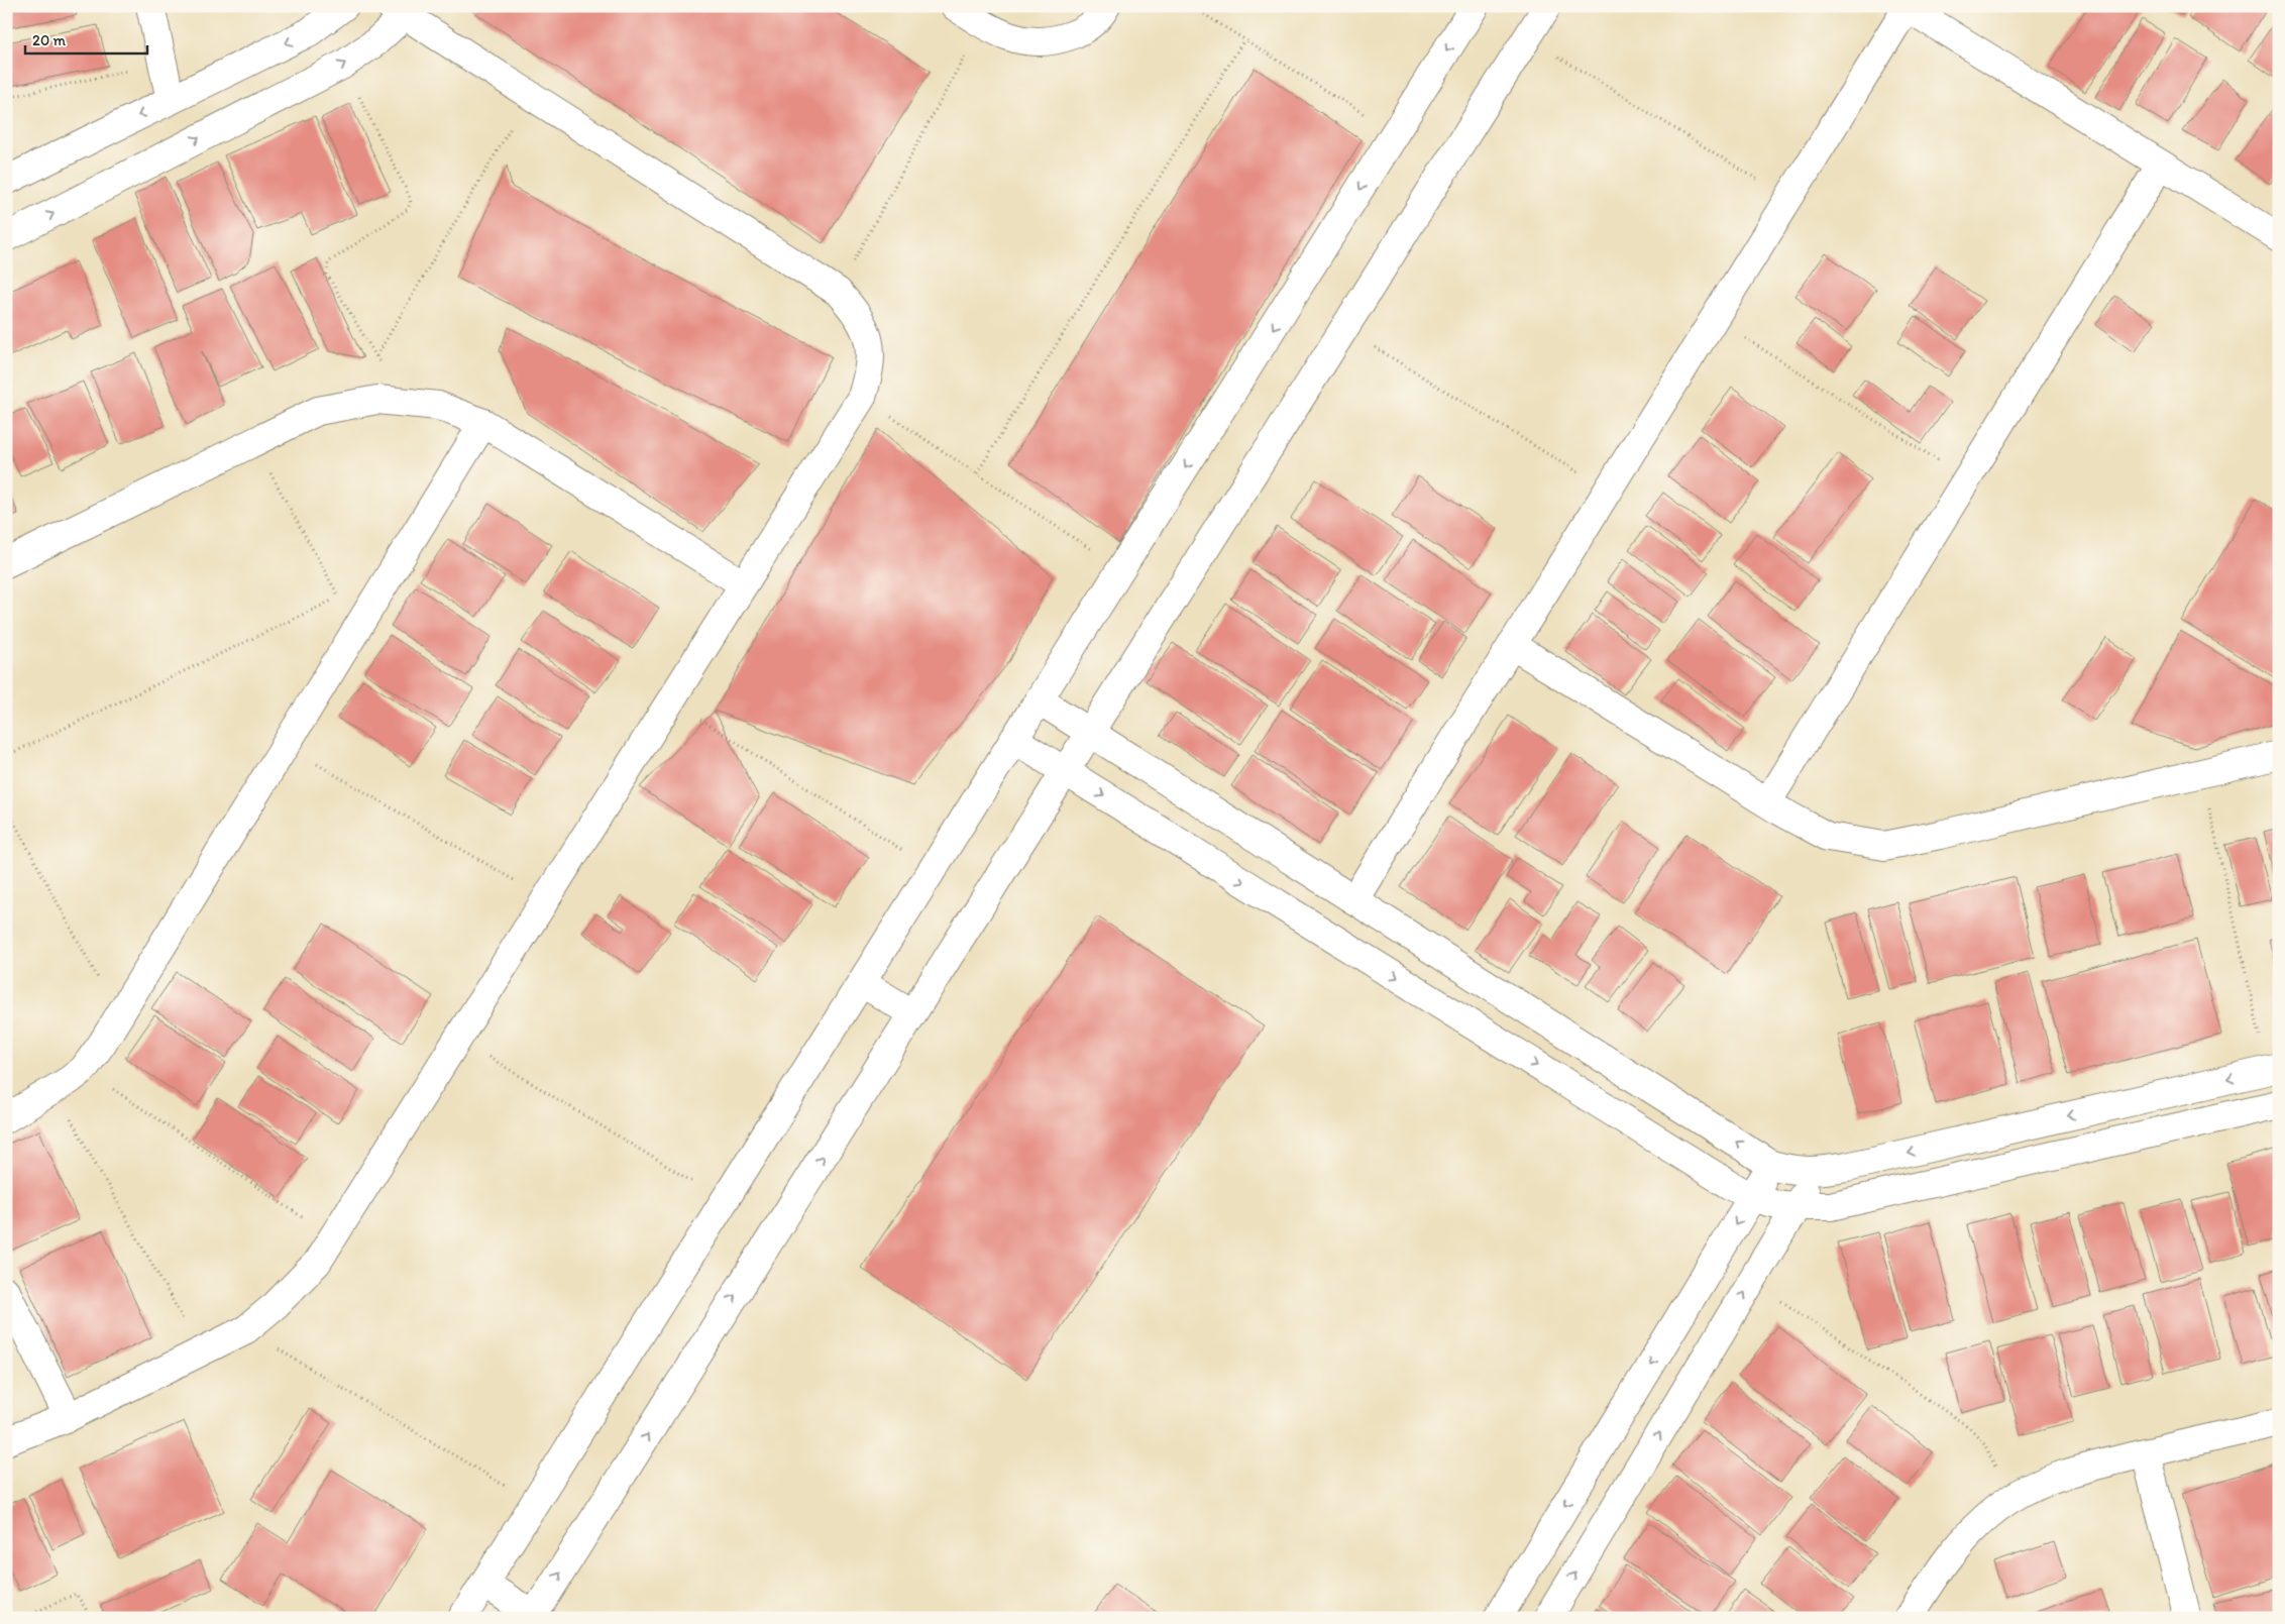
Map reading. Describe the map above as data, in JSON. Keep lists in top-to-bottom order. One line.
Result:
{"scale_bar":"20 m"}
